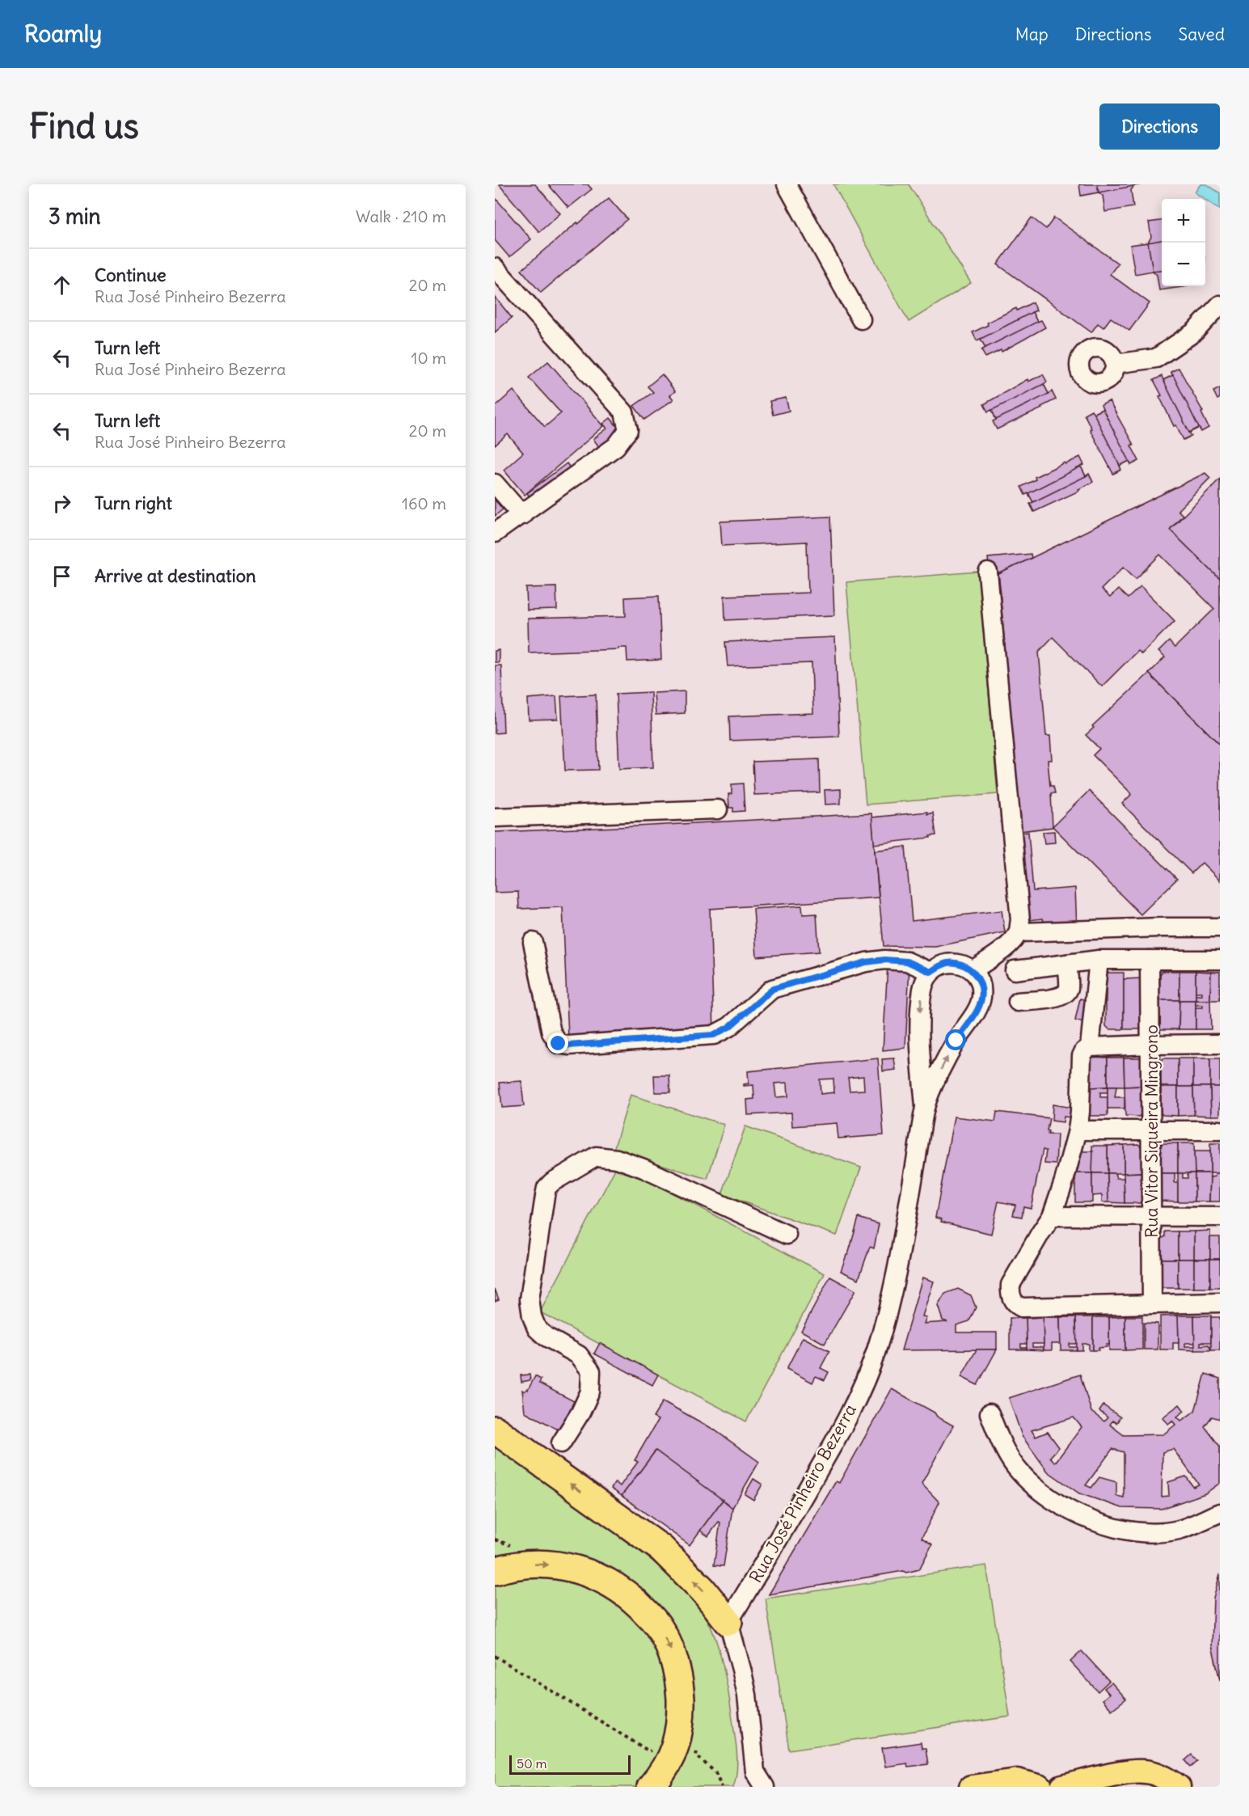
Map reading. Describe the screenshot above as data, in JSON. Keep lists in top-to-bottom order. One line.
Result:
{"streets":{"street":["Rua Vitor Siqueira Mingrono","Rua José Pinheiro Bezerra"]},"scale_bar":"50 m","page":{"header":"Roamly","nav":["Map","Directions","Saved"],"buttons":"Directions","title":"Find us","heading":["3 min","Walk · 210 m"],"map_buttons":["+","−"],"list":[["Continue","Rua José Pinheiro Bezerra","20 m"],["Turn left","Rua José Pinheiro Bezerra","10 m"],["Turn left","Rua José Pinheiro Bezerra","20 m"],["Turn right","160 m"],"Arrive at destination"],"scale":"50 m"}}
